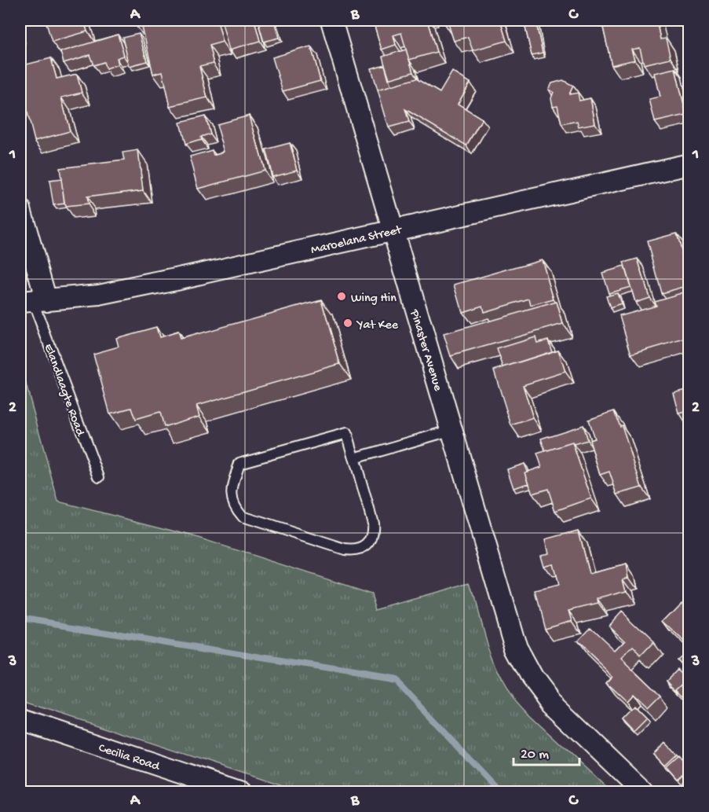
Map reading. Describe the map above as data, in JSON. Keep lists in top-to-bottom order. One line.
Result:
{"streets":{"street":["Maroelana Street","Pinaster Avenue","Elandlaagte Road","Cecilia Road"]},"crossings":[["Maroelana Street","Pinaster Avenue"],["Maroelana Street","Elandlaagte Road"]],"places":["Wing Hin","Yat Kee"],"scale_bar":"20 m","grid":{"columns":["A","B","C"],"rows":["1","2","3"]}}
